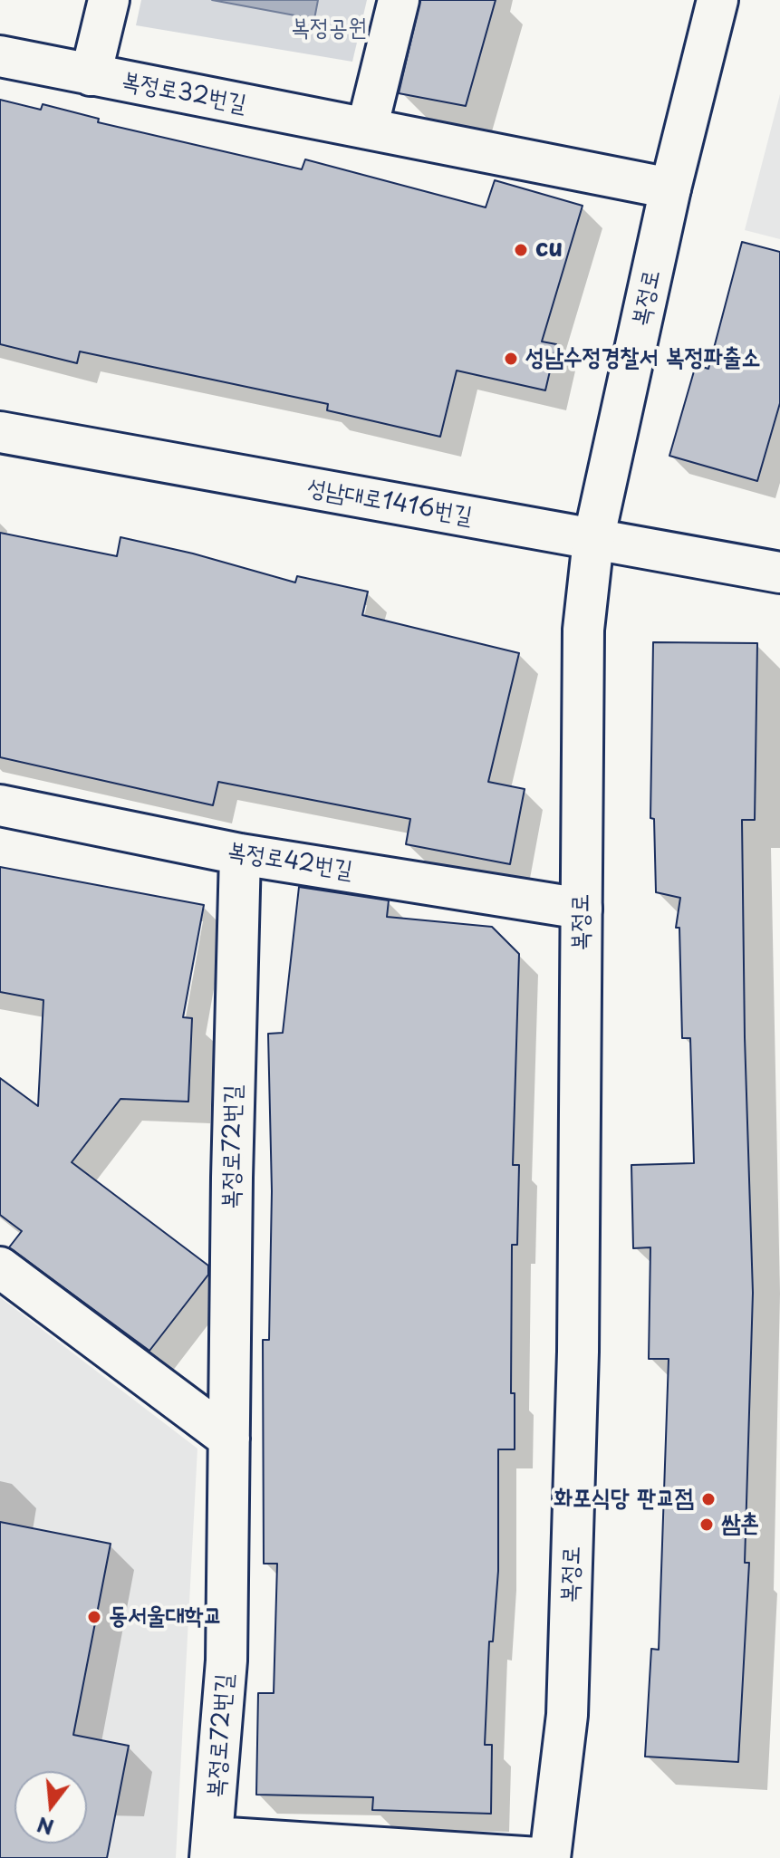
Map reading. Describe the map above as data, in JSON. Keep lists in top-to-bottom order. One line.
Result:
{"streets":{"street":["복정로32번길","복정로","성남대로1416번길","복정로42번길","복정로72번길"]},"crossings":[["복정로32번길","복정로"],["복정로","성남대로1416번길"],["복정로","복정로42번길"],["복정로42번길","복정로72번길"]],"parks":["복정공원"],"places":["cu","성남수정경찰서 복정파출소","화포식당 판교점","쌈촌","동서울대학교"],"north":"bottom"}
